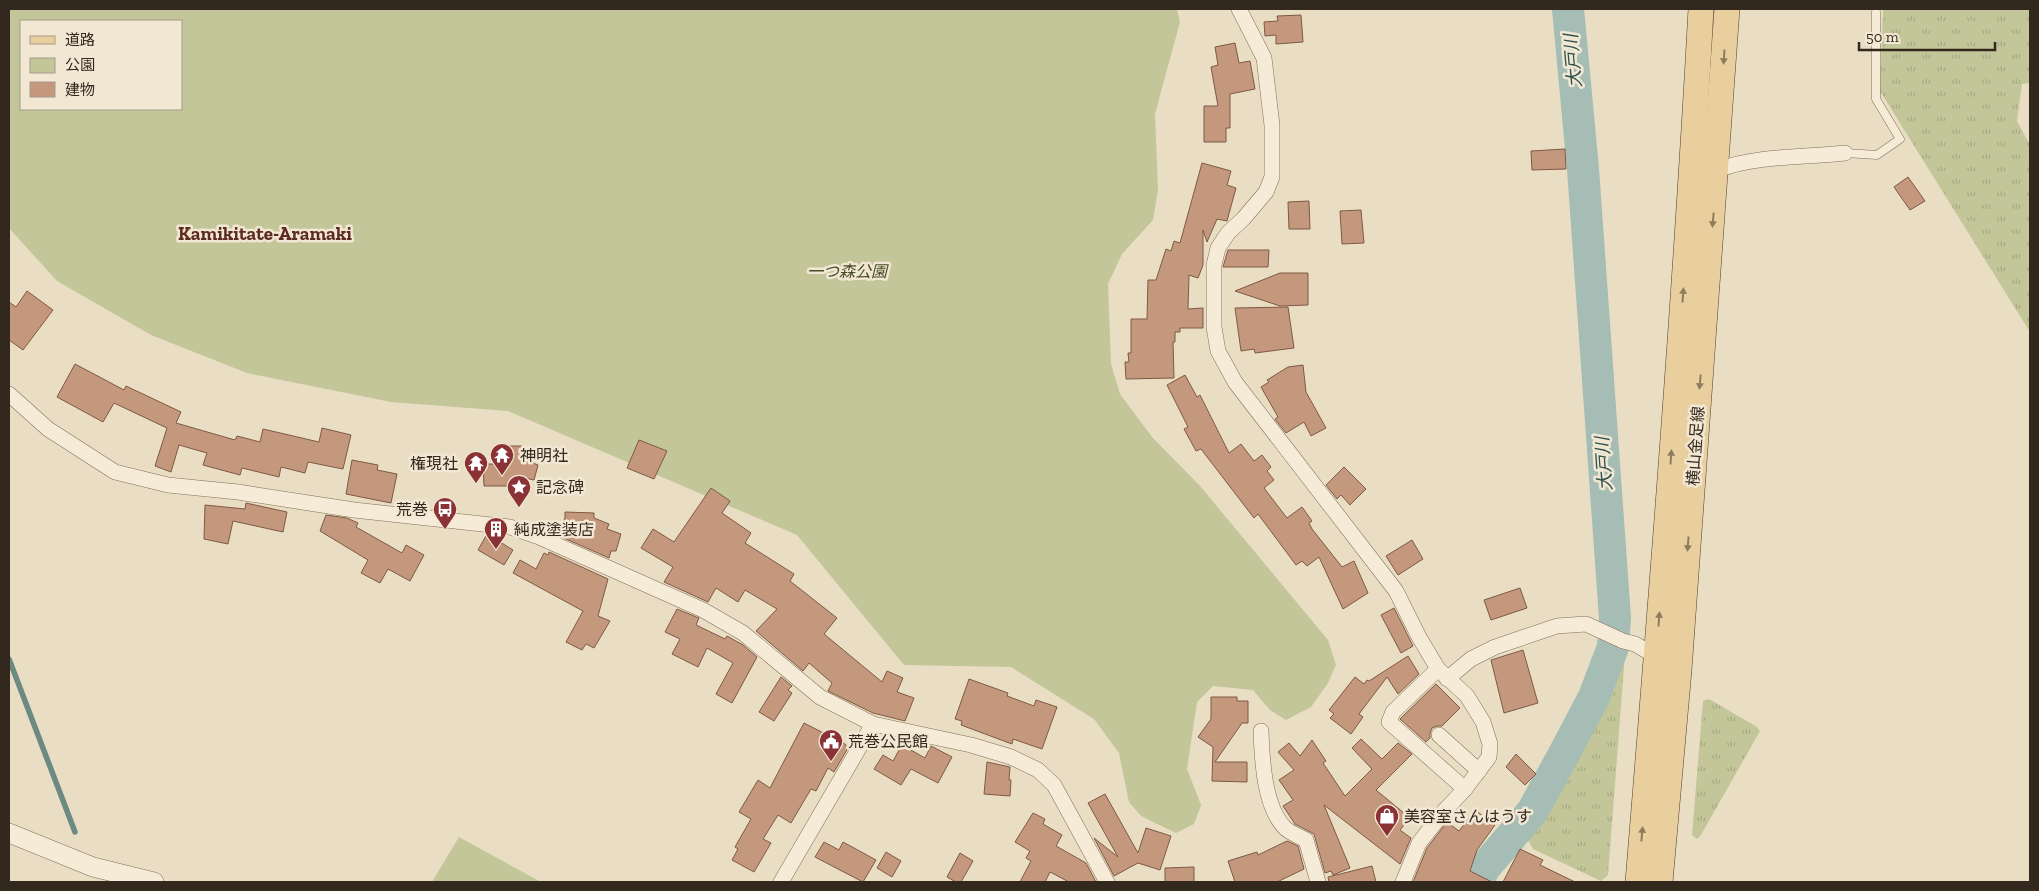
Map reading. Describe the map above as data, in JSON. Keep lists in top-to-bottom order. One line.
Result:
{"streets":{"main road":["横山金足線"]},"districts":["Kamikitate-Aramaki"],"water":["大戸川"],"parks":["一つ森公園"],"places":{"temple":["神明社","権現社"],"place":["記念碑"],"bus stop":["荒巻"],"building":["純成塗装店"],"public building":["荒巻公民館"],"shop":["美容室さんはうす"]},"legend":["道路","公園","建物"],"scale_bar":"50 m"}
